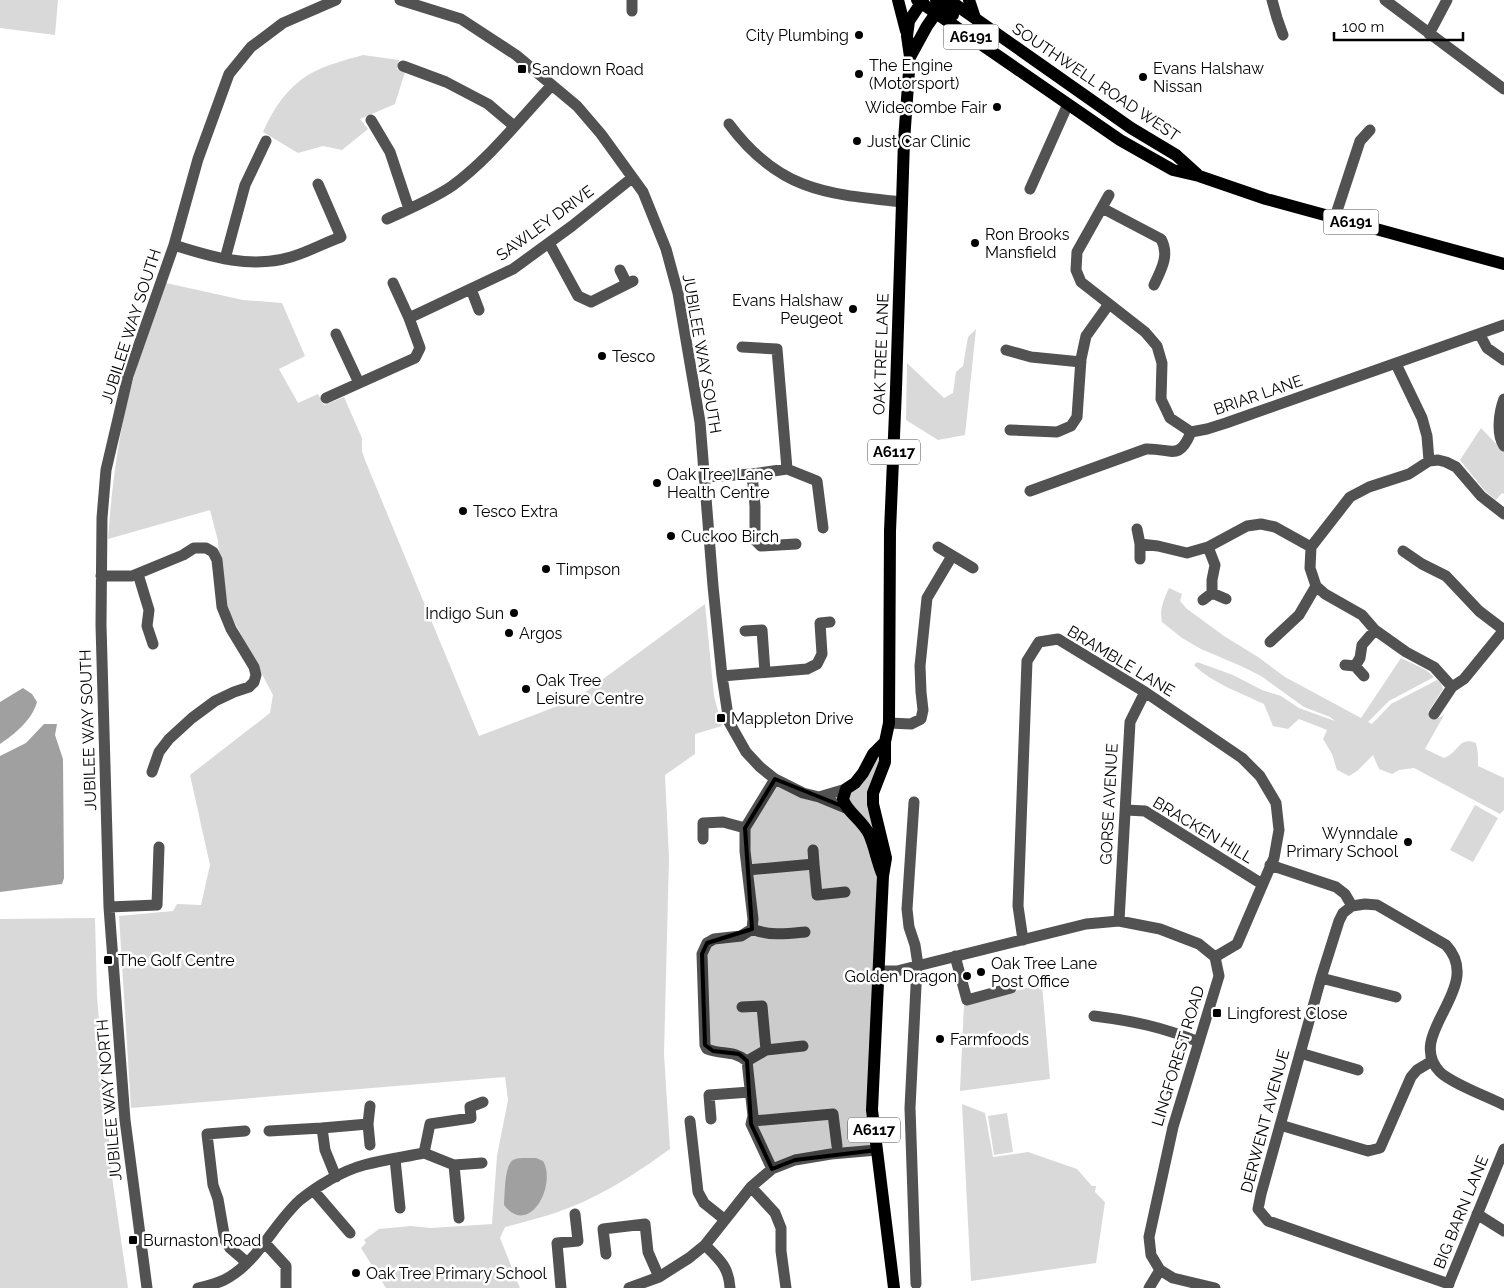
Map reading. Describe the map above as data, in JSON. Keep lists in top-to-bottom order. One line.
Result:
{"streets":{"main road":["A6191","SOUTHWELL ROAD WEST","OAK TREE LANE","A6117"],"street":["SAWLEY DRIVE","JUBILEE WAY SOUTH","BRIAR LANE","BRAMBLE LANE","GORSE AVENUE","BRACKEN HILL","LINGFOREST ROAD","JUBILEE WAY NORTH","DERWENT AVENUE","BIG BARN LANE"]},"crossings":[["SOUTHWELL ROAD WEST","OAK TREE LANE"],["SAWLEY DRIVE","JUBILEE WAY SOUTH"],["JUBILEE WAY SOUTH","OAK TREE LANE"],["JUBILEE WAY SOUTH","A6117"],["JUBILEE WAY SOUTH","JUBILEE WAY NORTH"],["OAK TREE LANE","A6117"],["BRAMBLE LANE","GORSE AVENUE"],["BRAMBLE LANE","BRACKEN HILL"],["BRAMBLE LANE","LINGFOREST ROAD"],["GORSE AVENUE","BRACKEN HILL"],["DERWENT AVENUE","BIG BARN LANE"]],"places":{"other":["City Plumbing","The Engine (Motorsport)","Evans Halshaw Nissan","Widecombe Fair","Just Car Clinic","Ron Brooks Mansfield","Evans Halshaw Peugeot","Tesco","Oak Tree Lane Health Centre","Tesco Extra","Cuckoo Birch","Timpson","Indigo Sun","Argos","Oak Tree Leisure Centre","Wynndale Primary School","Oak Tree Lane Post Office","Golden Dragon","Farmfoods","Oak Tree Primary School"],"transit":["Sandown Road","Mappleton Drive","The Golf Centre","Lingforest Close","Burnaston Road"]},"scale_bar":"100 m"}
